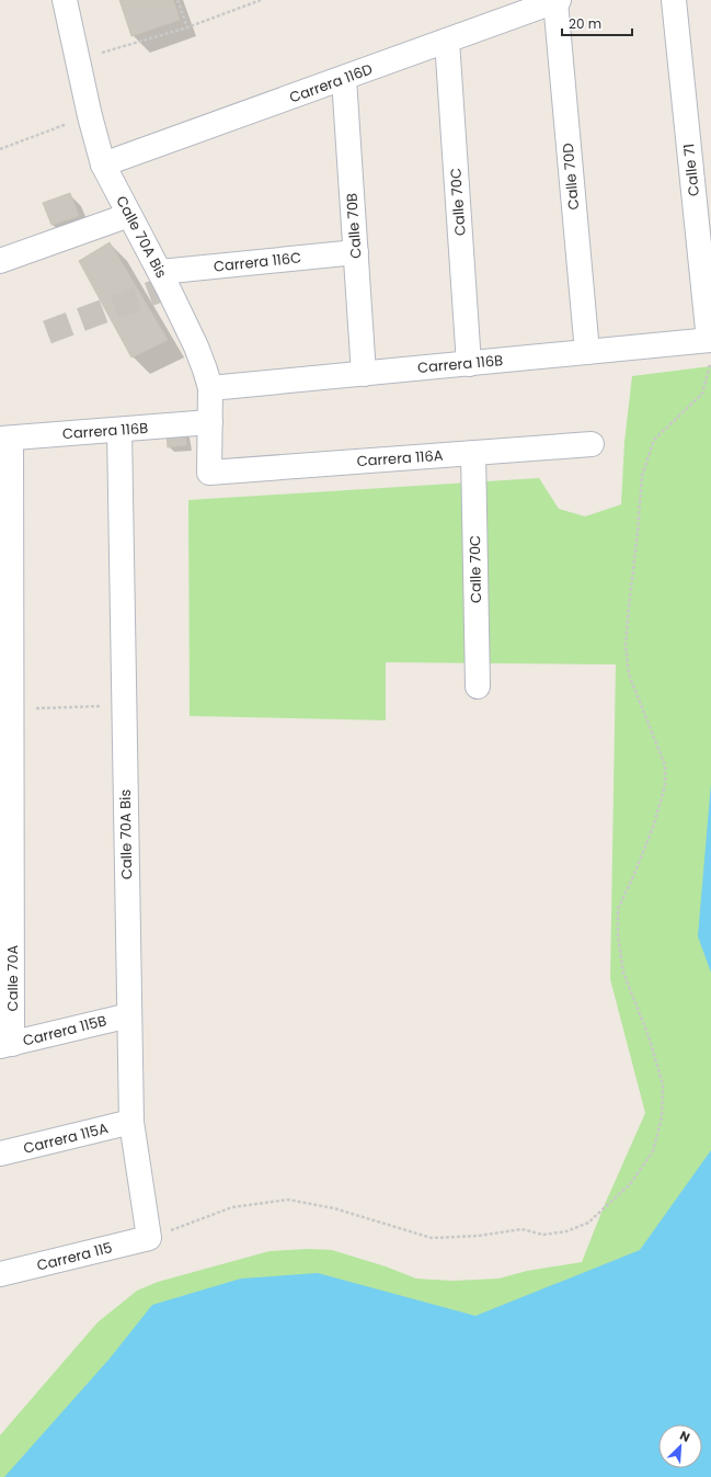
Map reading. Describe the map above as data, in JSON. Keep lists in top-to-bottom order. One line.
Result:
{"streets":{"street":["Carrera 116D","Calle 71","Calle 70D","Calle 70C","Calle 70B","Calle 70A Bis","Carrera 116C","Carrera 116B","Carrera 116A","Calle 70A","Carrera 115B","Carrera 115A","Carrera 115"]},"crossings":[["Carrera 116D","Calle 70D"],["Carrera 116D","Calle 70C"],["Carrera 116D","Calle 70B"],["Carrera 116D","Calle 70A Bis"],["Calle 71","Carrera 116B"],["Calle 70D","Carrera 116B"],["Calle 70C","Carrera 116B"],["Calle 70C","Carrera 116A"],["Calle 70B","Carrera 116C"],["Calle 70B","Carrera 116B"],["Calle 70A Bis","Carrera 116C"],["Calle 70A Bis","Carrera 116B"],["Calle 70A Bis","Carrera 116A"],["Calle 70A Bis","Carrera 115B"],["Calle 70A Bis","Carrera 115A"],["Calle 70A Bis","Carrera 115"],["Carrera 116B","Calle 70A"],["Calle 70A","Carrera 115B"]],"scale_bar":"20 m","north":"top right"}
